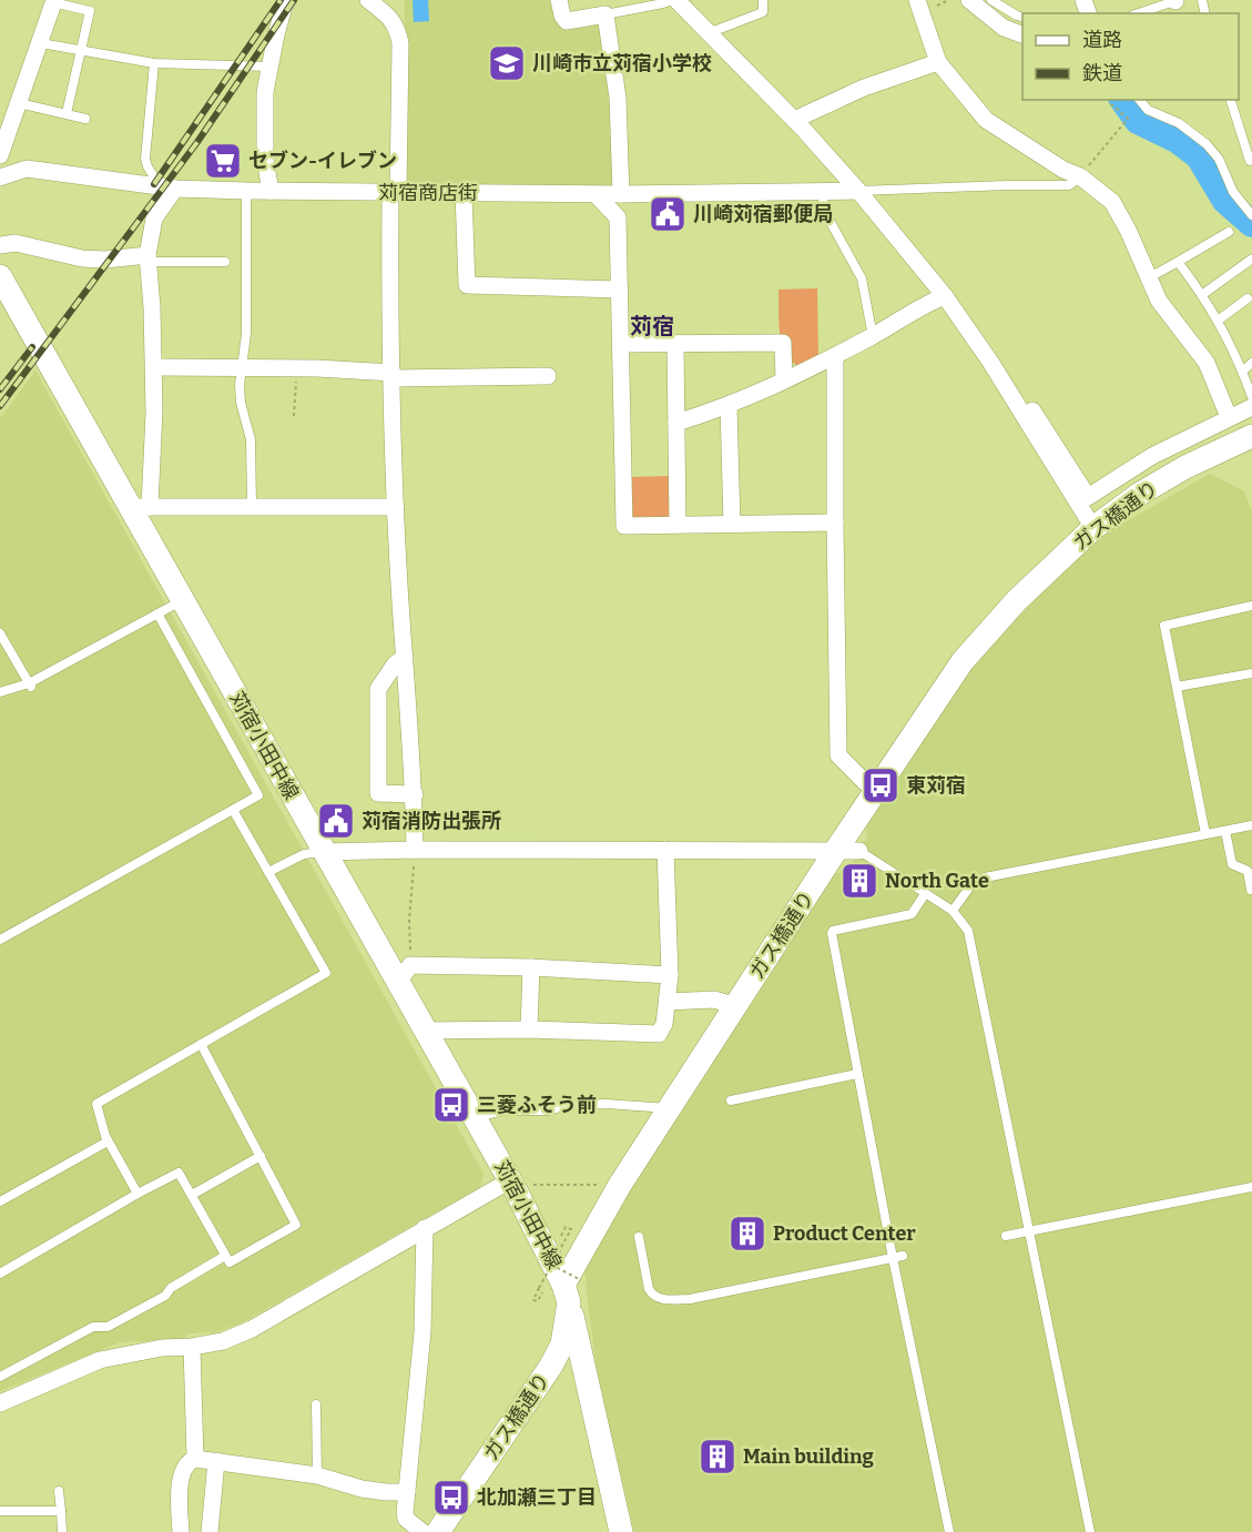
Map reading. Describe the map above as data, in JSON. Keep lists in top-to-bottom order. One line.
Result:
{"streets":{"street":["苅宿商店街","ガス橋通り","苅宿小田中線"]},"crossings":[["ガス橋通り","苅宿小田中線"]],"districts":["苅宿"],"places":{"school or university":["川崎市立苅宿小学校"],"supermarket":["セブン-イレブン"],"public building":["川崎苅宿郵便局","苅宿消防出張所"],"bus stop":["東苅宿","三菱ふそう前","北加瀬三丁目"],"building":["North Gate","Product Center","Main building"]},"legend":["道路","鉄道"]}
